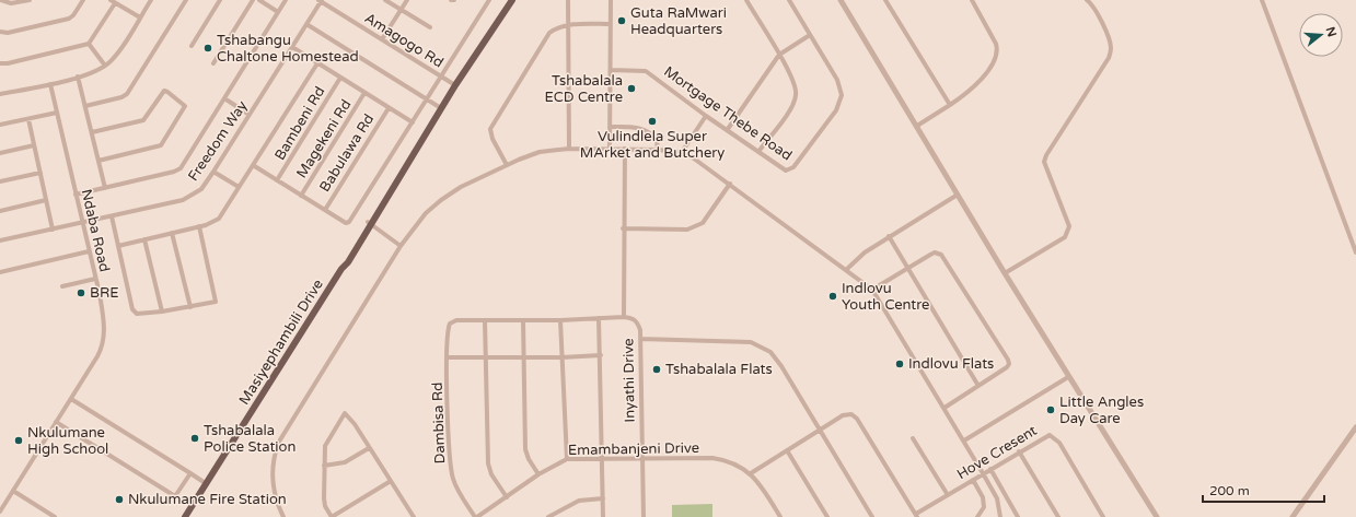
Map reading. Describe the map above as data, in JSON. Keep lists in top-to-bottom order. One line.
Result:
{"streets":{"main road":["Masiyephambili Drive"],"street":["Amagogo Rd","Mortgage Thebe Road","Bambeni Rd","Magekeni Rd","Freedom Way","Babulawa Rd","Ndaba Road","Inyathi Drive","Dambisa Rd","Emambanjeni Drive","Hove Cresent"]},"crossings":[["Amagogo Rd","Freedom Way"],["Amagogo Rd","Masiyephambili Drive"],["Freedom Way","Ndaba Road"],["Inyathi Drive","Emambanjeni Drive"],["Dambisa Rd","Emambanjeni Drive"]],"places":["Guta RaMwari Headquarters","Tshabangu Chaltone Homestead","Tshabalala ECD Centre","Vulindlela Super MArket and Butchery","BRE","Indlovu Youth Centre","Indlovu Flats","Tshabalala Flats","Little Angles Day Care","Tshabalala Police Station","Nkulumane High School","Nkulumane Fire Station"],"scale_bar":"200 m","north":"right"}
